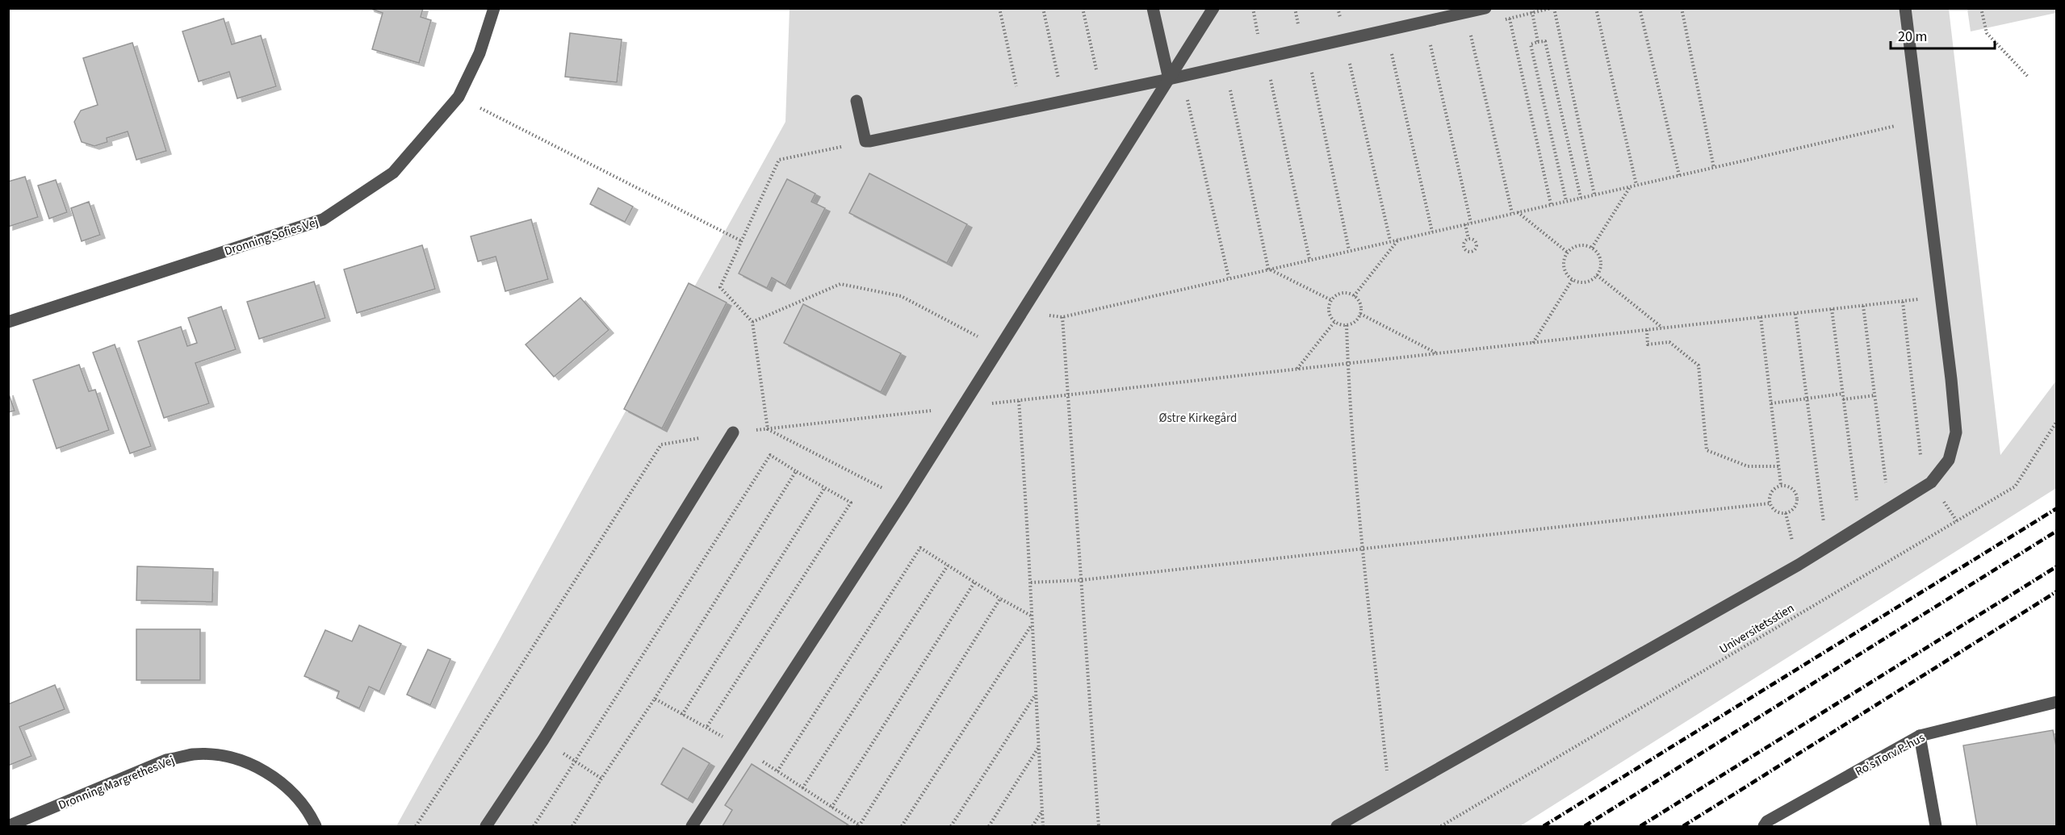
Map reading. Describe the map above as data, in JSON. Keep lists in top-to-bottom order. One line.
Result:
{"streets":{"street":["Dronning Sofies Vej","Ro's Torv P-hus","Dronning Margrethes Vej"],"path":["Universitetsstien"]},"parks":["Østre Kirkegård"],"scale_bar":"20 m"}
